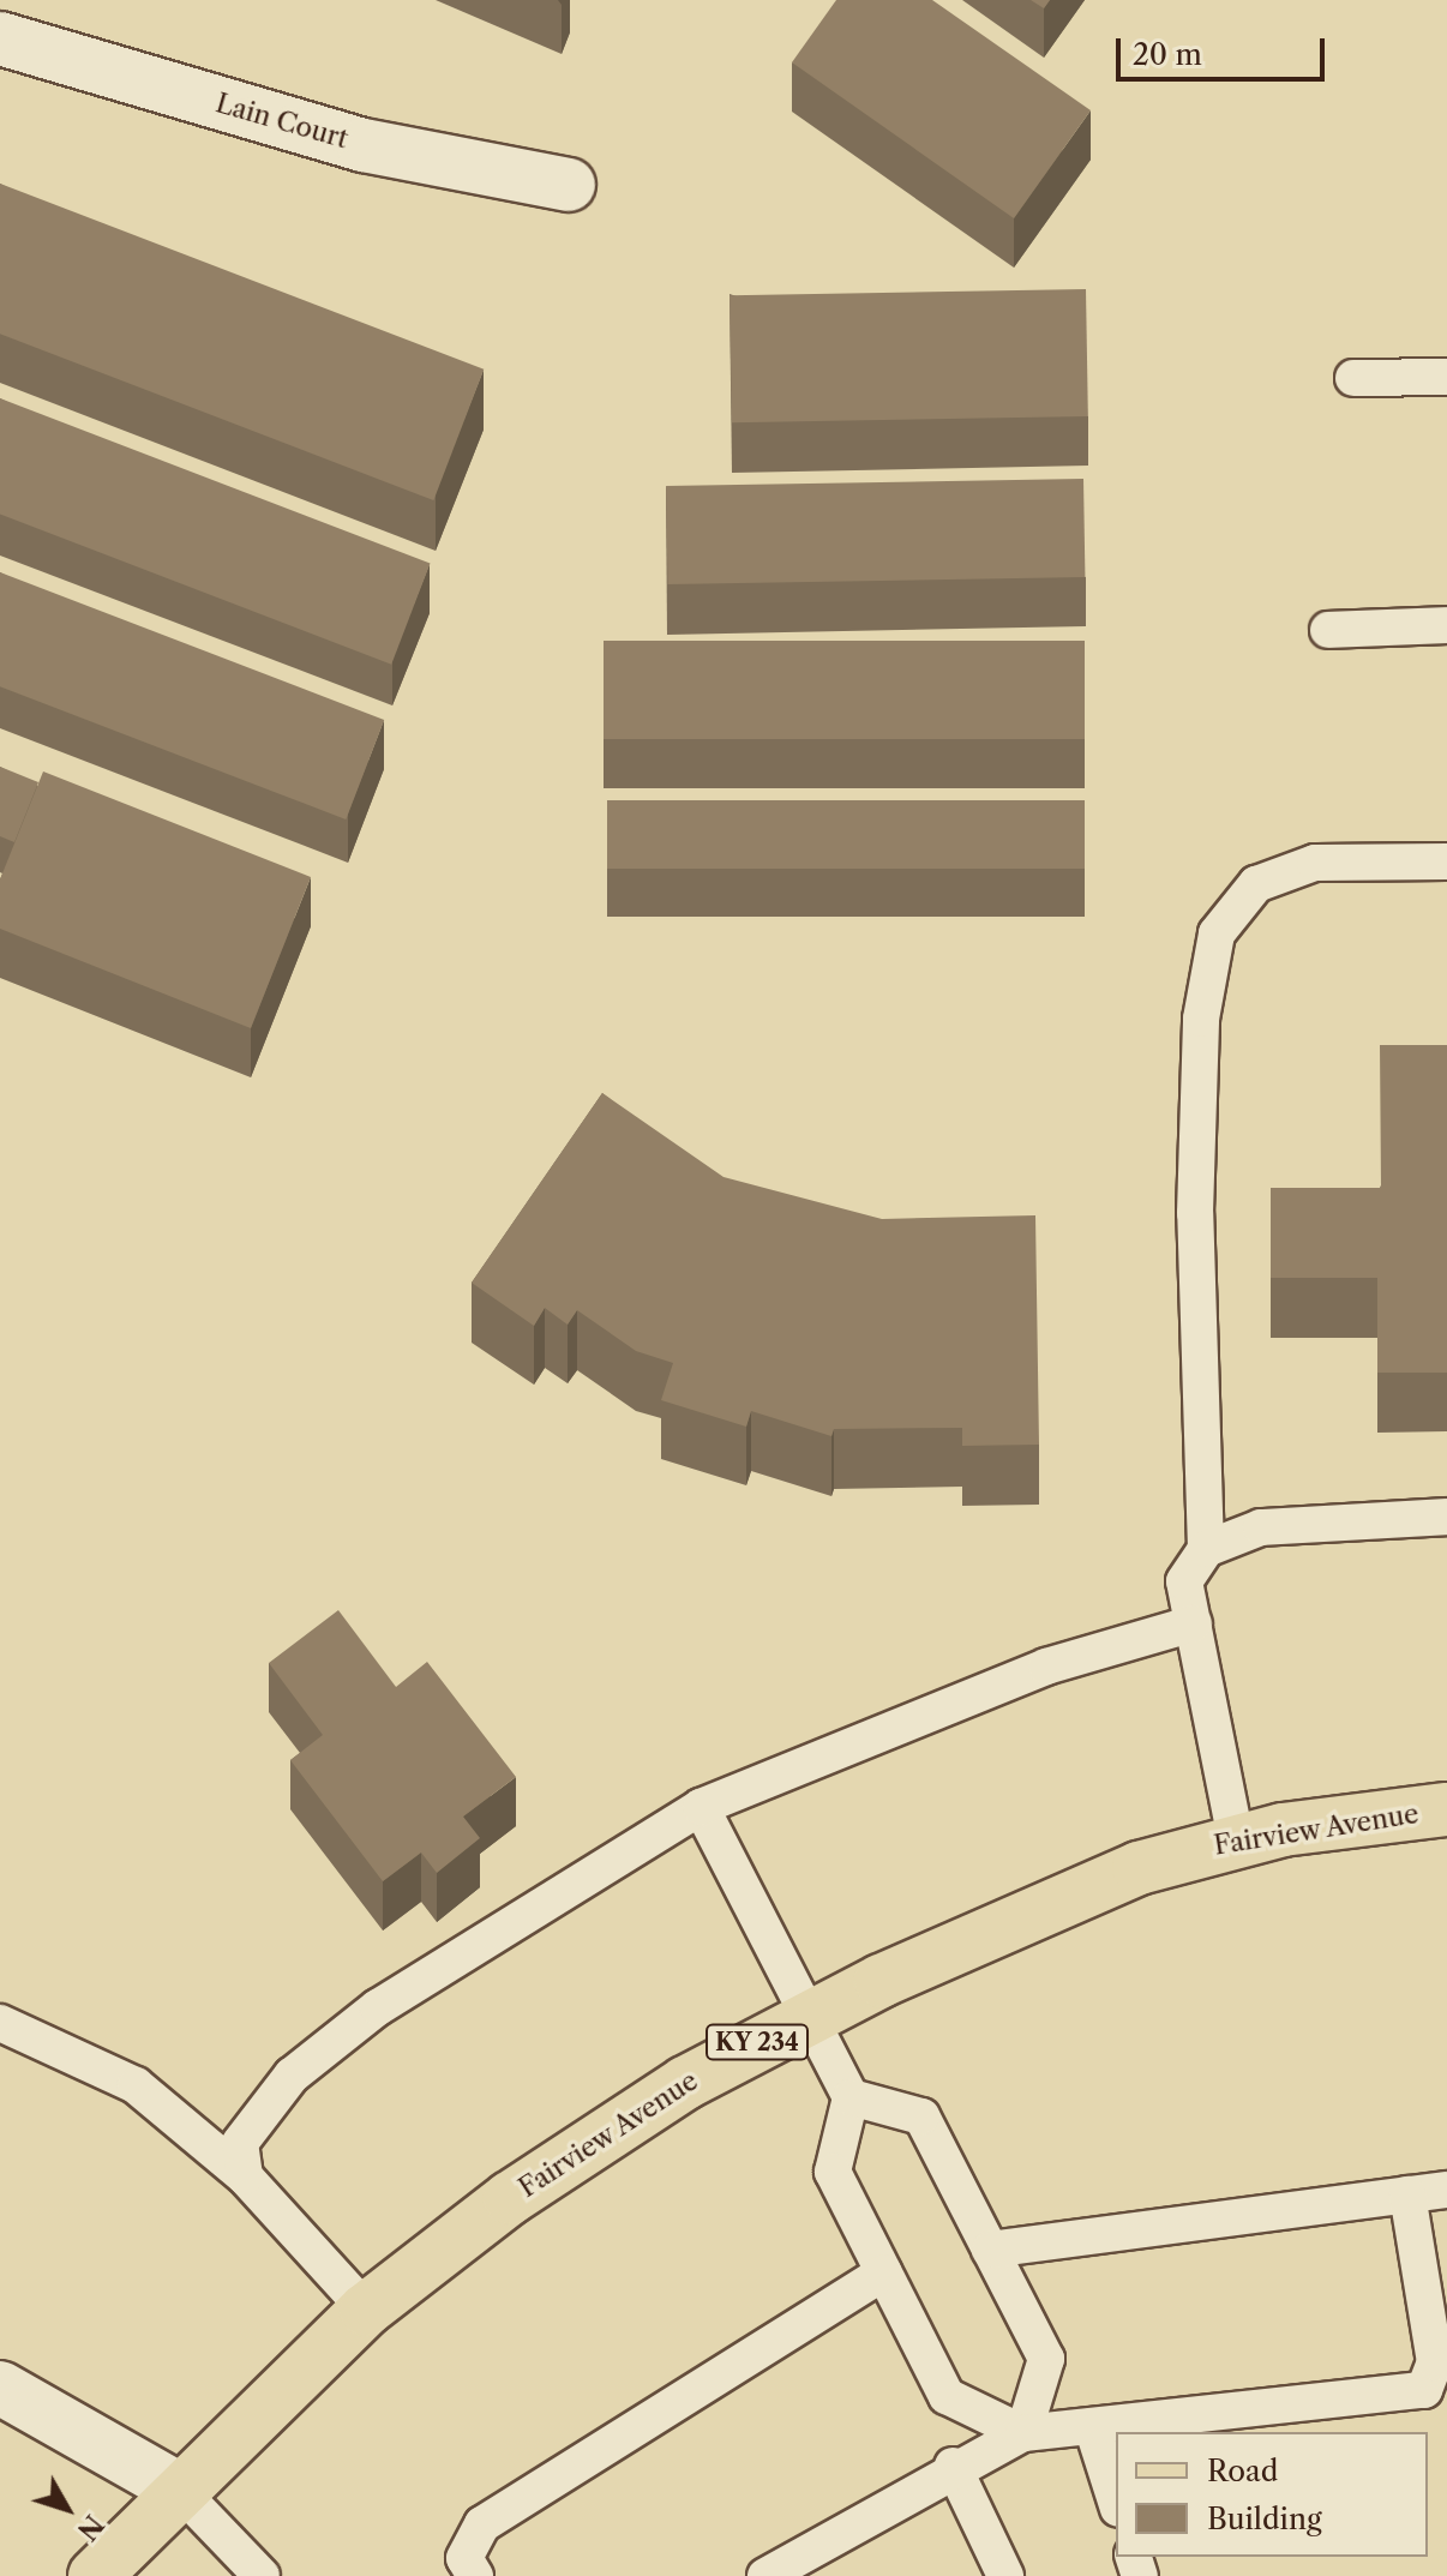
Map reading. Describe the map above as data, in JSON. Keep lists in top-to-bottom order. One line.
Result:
{"streets":{"main road":["Fairview Avenue","KY 234"],"street":["Lain Court"]},"legend":["Road","Building"],"scale_bar":"20 m","north":"bottom right"}
